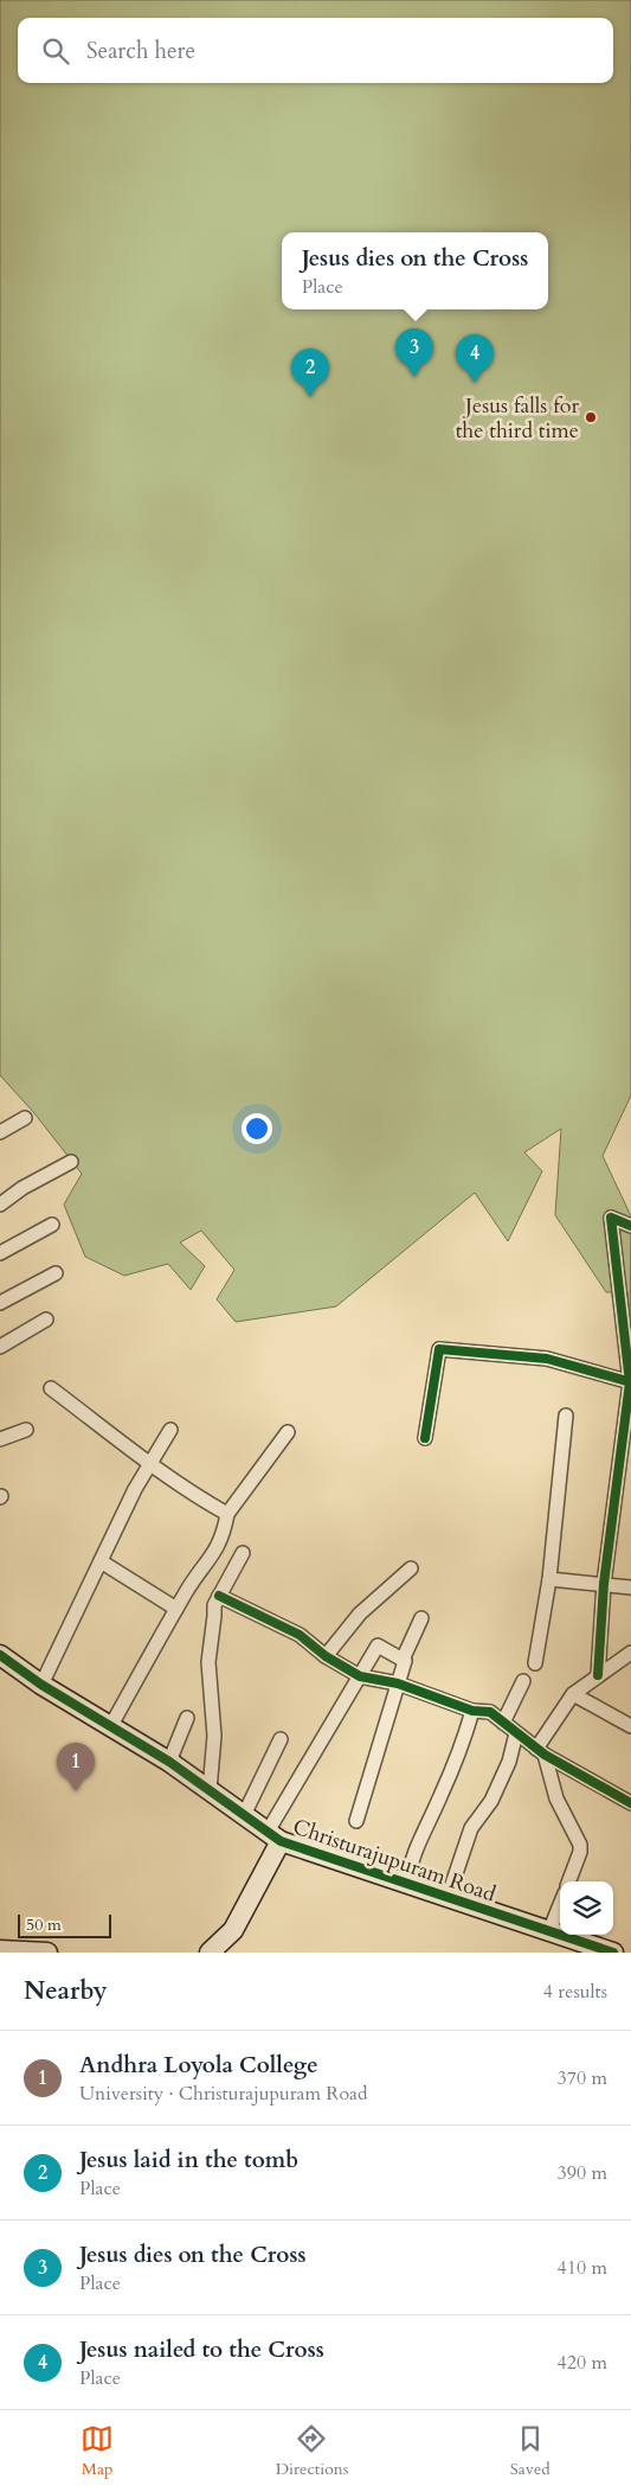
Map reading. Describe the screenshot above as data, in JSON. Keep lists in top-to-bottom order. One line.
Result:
{"streets":{"street":["Christurajupuram Road"]},"places":["Jesus falls for the third time"],"scale_bar":"50 m","page":{"search":"Search here","popup":["Jesus dies on the Cross","Place"],"pins":["3","4","2","1"],"scale":"50 m","heading":["Nearby","4 results"],"list":[{"mark":"1","name":"Andhra Loyola College","note":"University · Christurajupuram Road","value":"370 m"},{"mark":"2","name":"Jesus laid in the tomb","note":"Place","value":"390 m"},{"mark":"3","name":"Jesus dies on the Cross","note":"Place","value":"410 m"},{"mark":"4","name":"Jesus nailed to the Cross","note":"Place","value":"420 m"}],"nav":["Map","Directions","Saved"]}}
